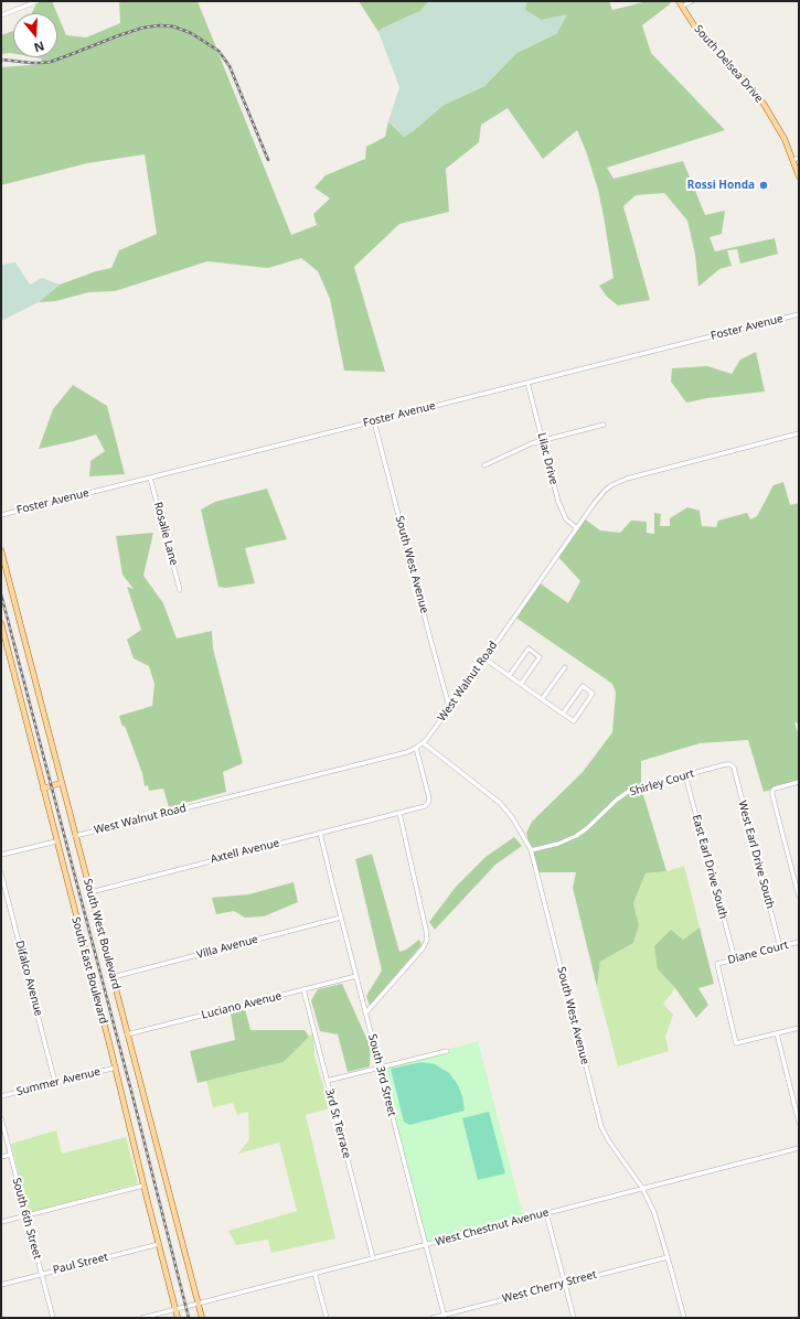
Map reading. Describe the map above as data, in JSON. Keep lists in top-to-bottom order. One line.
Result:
{"streets":{"main road":["South Delsea Drive","South West Boulevard","South East Boulevard"],"street":["Foster Avenue","Lilac Drive","Rosalie Lane","South West Avenue","West Walnut Road","Shirley Court","Axtell Avenue","West Earl Drive South","East Earl Drive South","Villa Avenue","Diane Court","Difalco Avenue","Luciano Avenue","South 3rd Street","Summer Avenue","3rd St Terrace","South 6th Street","West Chestnut Avenue","Paul Street","West Cherry Street"]},"crossings":[["Foster Avenue","Lilac Drive"],["Foster Avenue","Rosalie Lane"],["Foster Avenue","South West Avenue"],["Lilac Drive","West Walnut Road"],["South West Avenue","West Walnut Road"],["South West Avenue","Shirley Court"],["South West Avenue","West Chestnut Avenue"],["South West Avenue","West Cherry Street"],["West Walnut Road","Axtell Avenue"],["West Walnut Road","South West Boulevard"],["Shirley Court","West Earl Drive South"],["Shirley Court","East Earl Drive South"],["Axtell Avenue","South West Boulevard"],["Axtell Avenue","South 3rd Street"],["West Earl Drive South","Diane Court"],["East Earl Drive South","Diane Court"],["South West Boulevard","Villa Avenue"],["South West Boulevard","Luciano Avenue"],["South West Boulevard","West Chestnut Avenue"],["Villa Avenue","South 3rd Street"],["South East Boulevard","Summer Avenue"],["South East Boulevard","West Chestnut Avenue"],["South East Boulevard","Paul Street"],["Difalco Avenue","Summer Avenue"],["Luciano Avenue","South 3rd Street"],["Luciano Avenue","3rd St Terrace"],["South 3rd Street","West Chestnut Avenue"],["South 3rd Street","West Cherry Street"],["3rd St Terrace","West Chestnut Avenue"],["South 6th Street","Paul Street"]],"places":["Rossi Honda"],"north":"bottom"}
